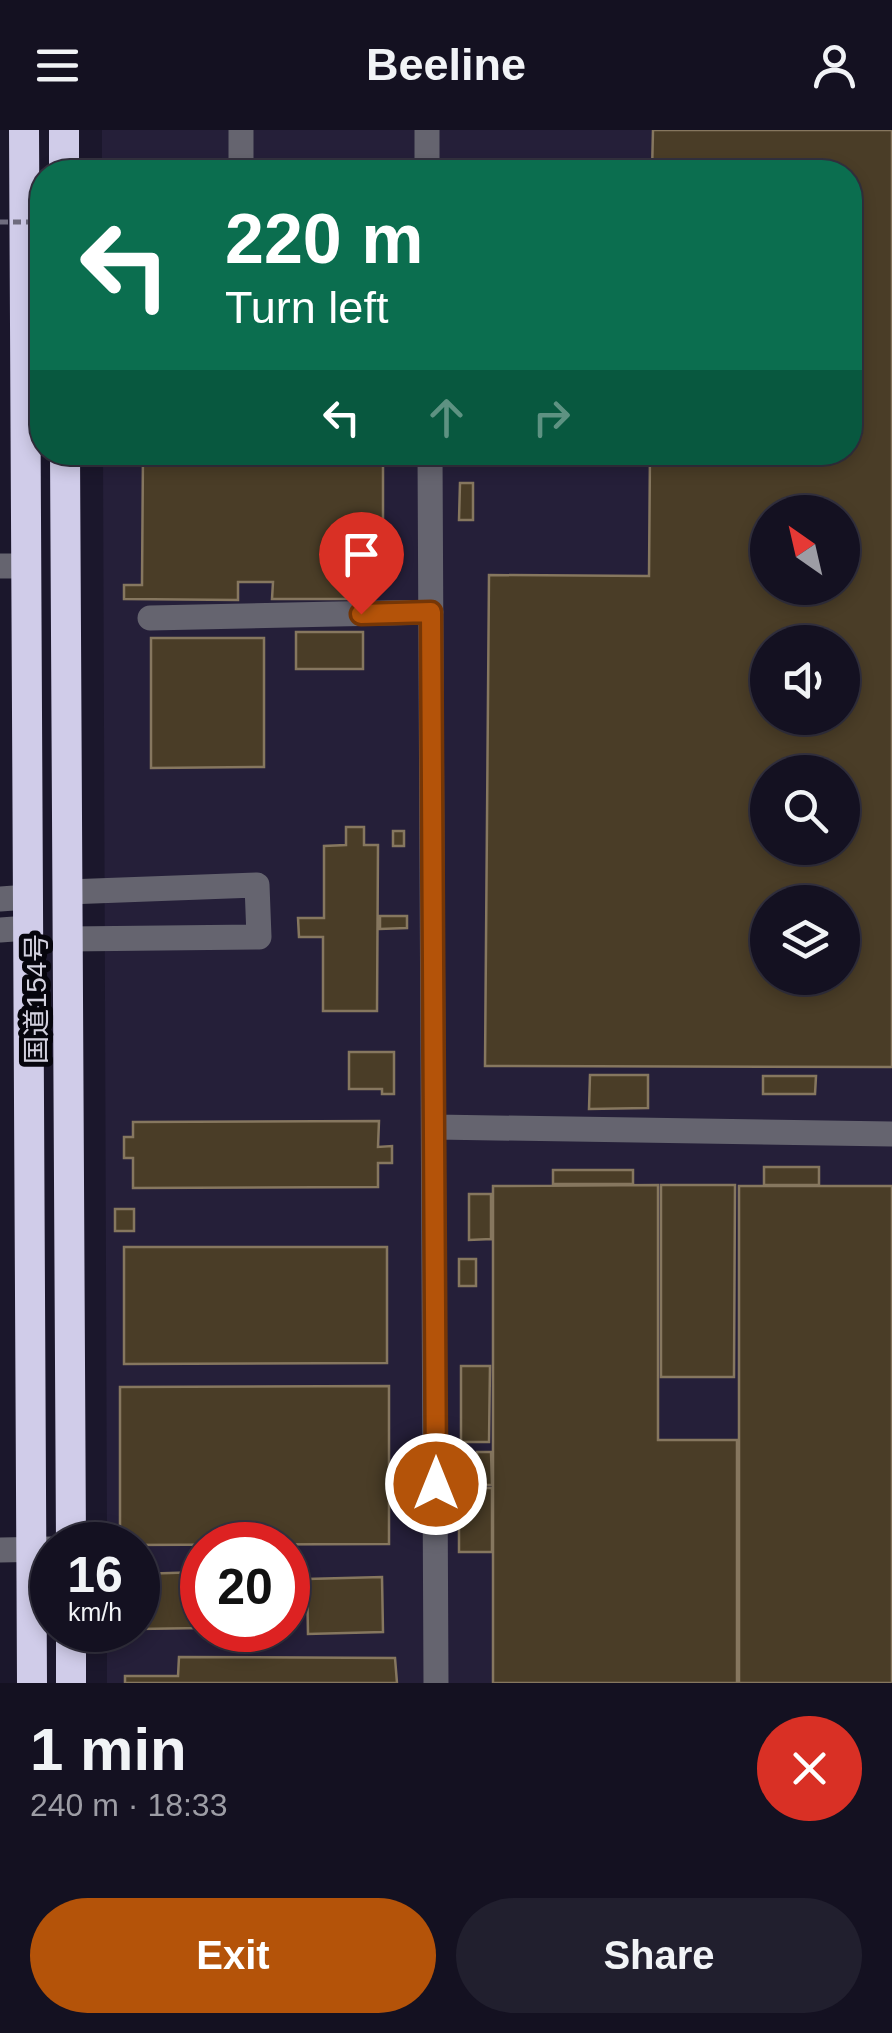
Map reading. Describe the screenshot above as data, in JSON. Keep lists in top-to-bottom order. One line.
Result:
{"streets":{"highway":["国道154号"]},"north":"top left","page":{"header":"Beeline","turn":["220 m","Turn left"],"speed":"16 km/h","limit":"20","heading":["1 min","240 m · 18:33"],"buttons":["Exit","Share"]}}
